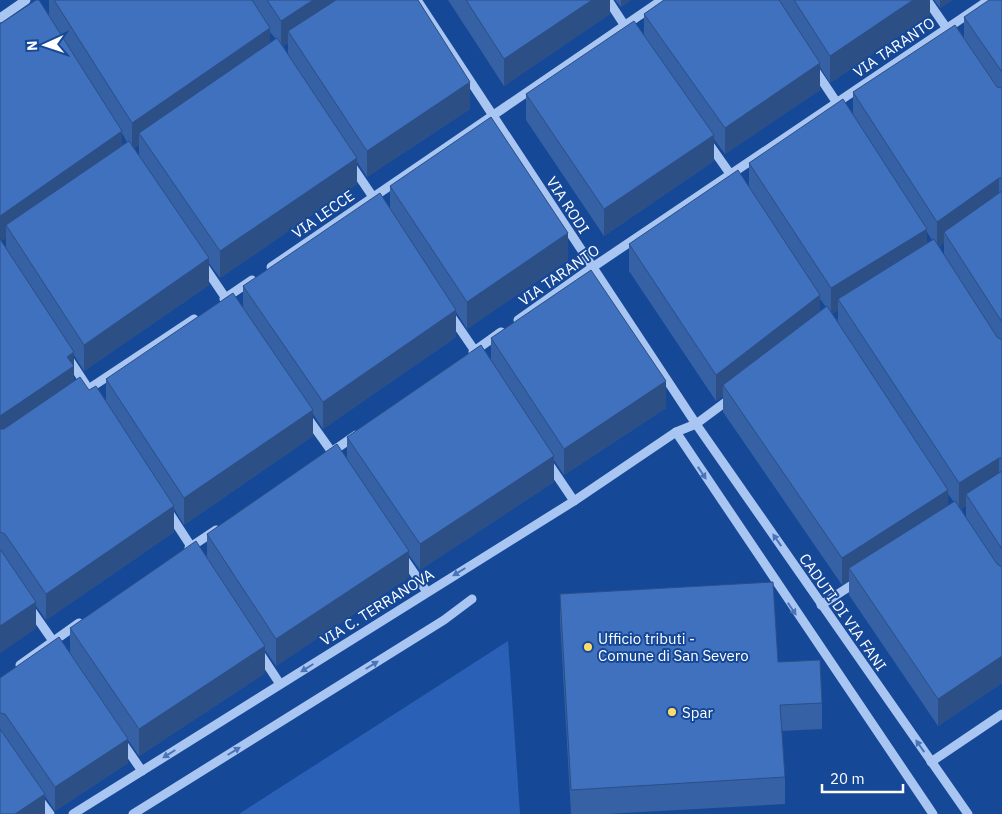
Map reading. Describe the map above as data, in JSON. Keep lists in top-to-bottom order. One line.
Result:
{"streets":{"street":["VIA TARANTO","VIA RODI","VIA LECCE","VIA C. TERRANOVA","CADUTI DI VIA FANI"]},"crossings":[["VIA TARANTO","VIA RODI"],["VIA RODI","VIA LECCE"],["VIA RODI","VIA C. TERRANOVA"],["VIA RODI","CADUTI DI VIA FANI"],["VIA C. TERRANOVA","CADUTI DI VIA FANI"]],"places":["Ufficio tributi - Comune di San Severo","Spar"],"scale_bar":"20 m","north":"left"}
